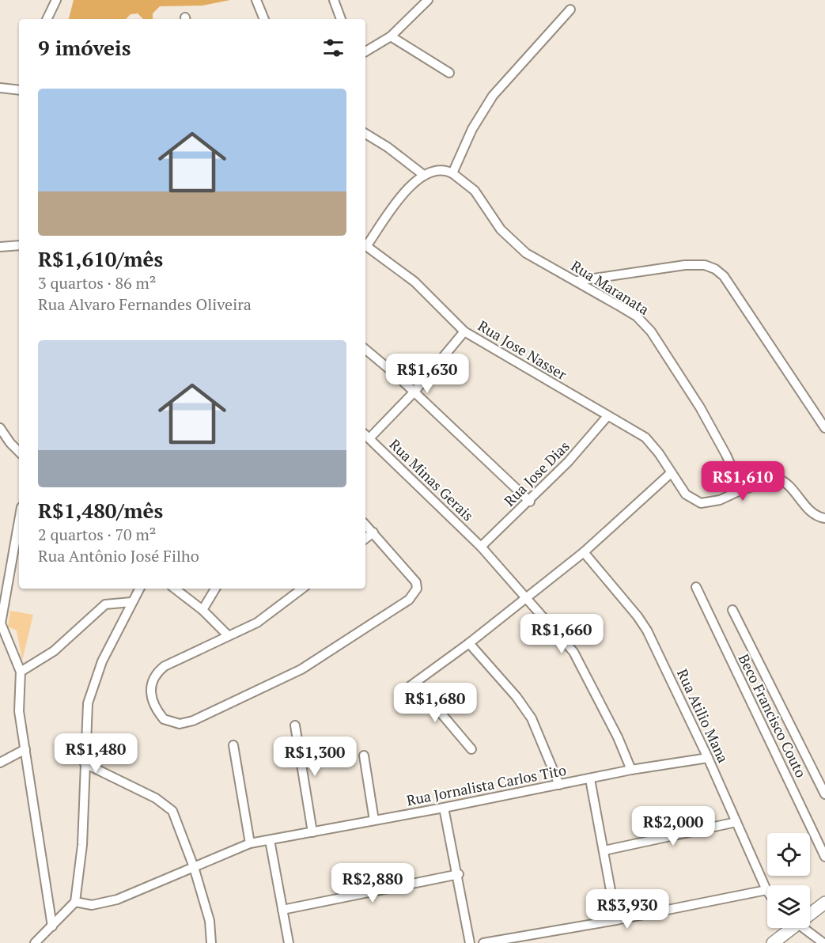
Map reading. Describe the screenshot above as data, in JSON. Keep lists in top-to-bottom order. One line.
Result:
{"streets":{"street":["Rua Maranata","Rua Jose Nasser","Rua Jose Dias","Rua Minas Gerais","Rua Atilio Mana","Beco Francisco Couto","Rua Jornalista Carlos Tito"]},"crossings":[["Rua Maranata","Rua Jose Nasser"],["Rua Jose Nasser","Rua Jose Dias"],["Rua Jose Dias","Rua Minas Gerais"],["Rua Minas Gerais","Rua Jornalista Carlos Tito"],["Rua Atilio Mana","Rua Jornalista Carlos Tito"]],"page":{"heading":"9 imóveis","list":[{"name":"R$1,610/mês","note":"3 quartos · 86 m² · Rua Alvaro Fernandes Oliveira"},{"name":"R$1,480/mês","note":"2 quartos · 70 m² · Rua Antônio José Filho"}],"price":["R$1,630","R$1,610","R$1,660","R$1,680","R$1,480","R$1,300","R$2,000","R$2,880","R$3,930"]}}
